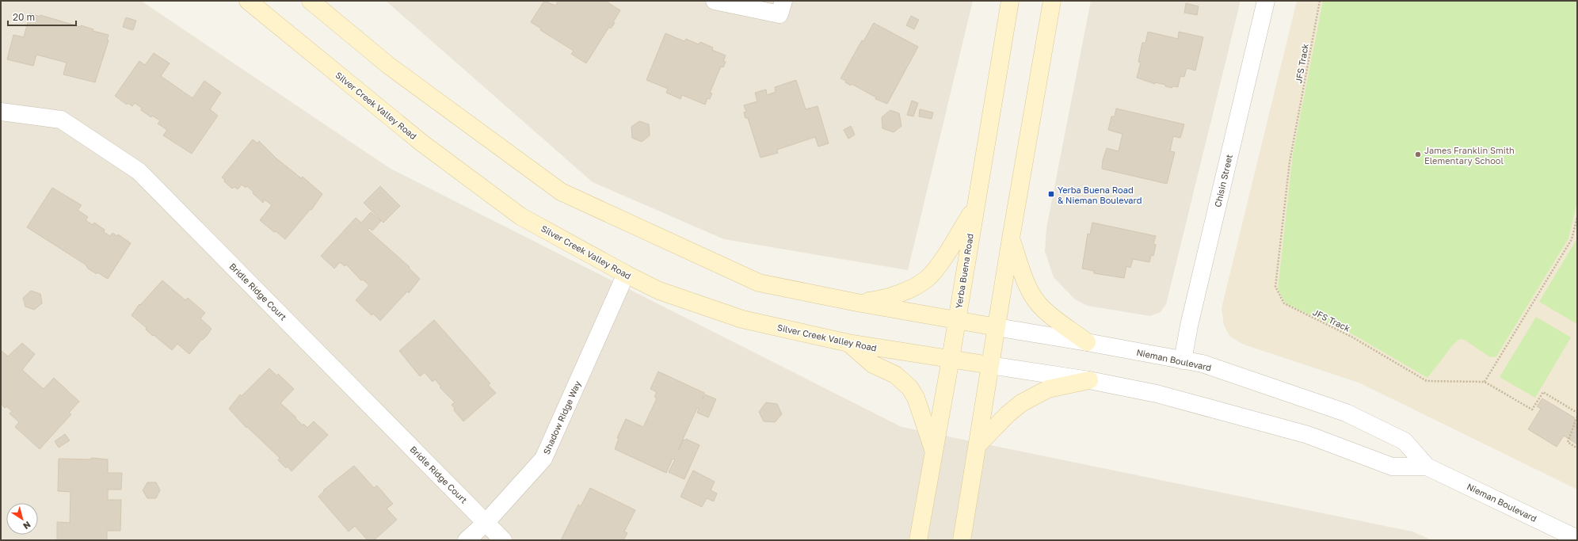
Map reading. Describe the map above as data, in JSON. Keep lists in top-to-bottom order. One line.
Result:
{"streets":{"main road":["Silver Creek Valley Road","Yerba Buena Road","Nieman Boulevard"],"street":["Chisin Street","Bridle Ridge Court","Shadow Ridge Way"],"path":["JFS Track"]},"crossings":[["Silver Creek Valley Road","Yerba Buena Road"],["Silver Creek Valley Road","Nieman Boulevard"],["Silver Creek Valley Road","Shadow Ridge Way"],["Chisin Street","Nieman Boulevard"],["Yerba Buena Road","Nieman Boulevard"],["Bridle Ridge Court","Shadow Ridge Way"]],"places":{"other":["James Franklin Smith Elementary School"],"transit":["Yerba Buena Road & Nieman Boulevard"]},"scale_bar":"20 m","north":"bottom right"}
